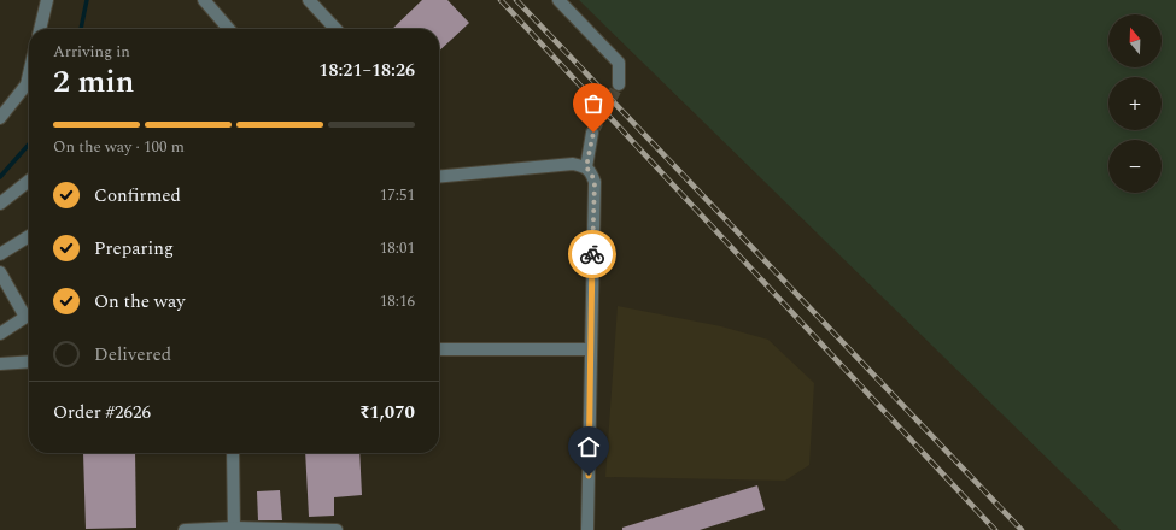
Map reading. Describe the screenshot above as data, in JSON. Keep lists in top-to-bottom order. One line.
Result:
{"north":"top","page":{"map_buttons":["+","−"],"heading":["2 min","Arriving in","18:21–18:26"],"panel":["Order #2626","₹1,070"],"bar":"On the way · 100 m","list":[["Confirmed","17:51"],["Preparing","18:01"],["On the way","18:16"],"Delivered"]}}
